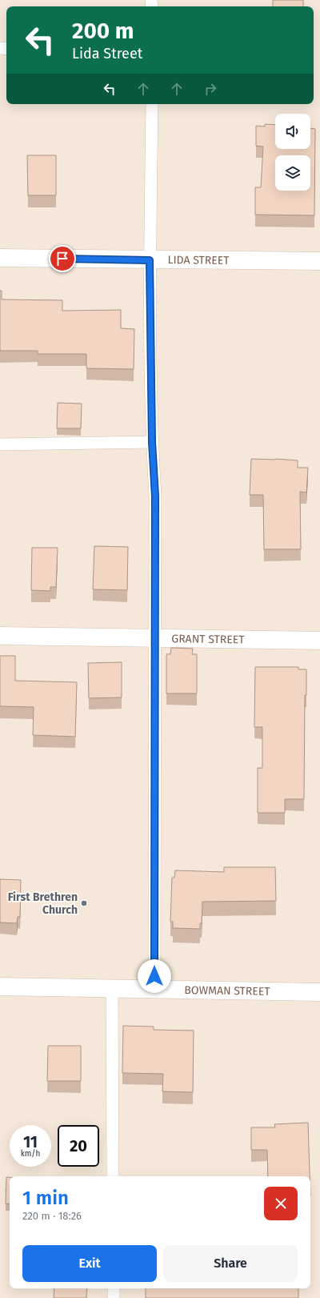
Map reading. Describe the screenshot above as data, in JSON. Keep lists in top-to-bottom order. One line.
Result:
{"streets":{"street":["LIDA STREET","GRANT STREET","BOWMAN STREET"]},"places":["First Brethren Church"],"page":{"turn":["200 m","Lida Street"],"speed":"11 km/h","limit":"20","heading":["1 min","220 m · 18:26"],"buttons":["Exit","Share"]}}
